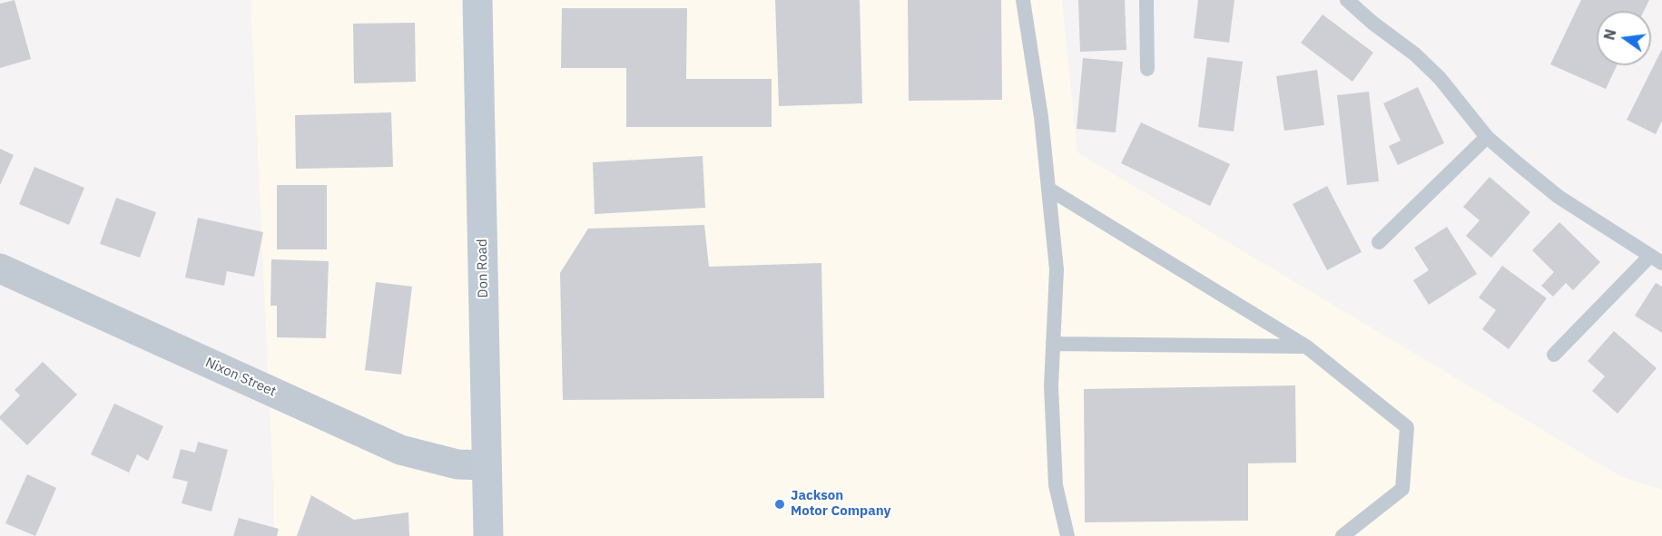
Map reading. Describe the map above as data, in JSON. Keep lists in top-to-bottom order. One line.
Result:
{"streets":{"main road":["Don Road"],"street":["Nixon Street"]},"crossings":[["Don Road","Nixon Street"]],"places":["Jackson Motor Company"],"north":"left"}
